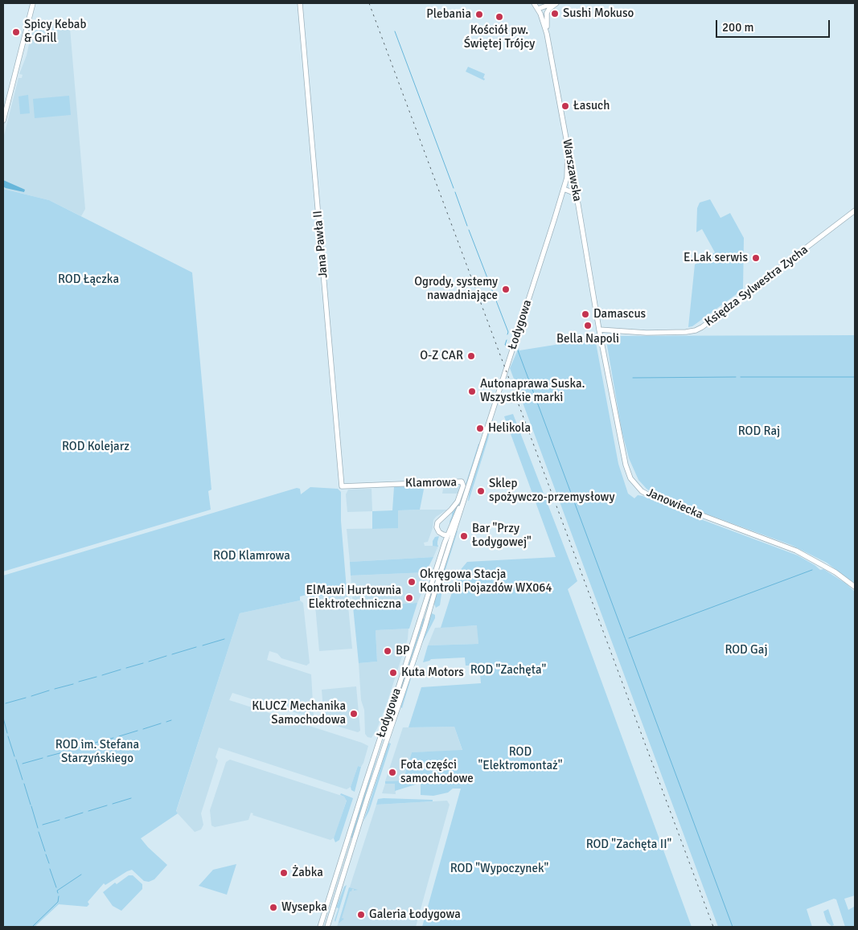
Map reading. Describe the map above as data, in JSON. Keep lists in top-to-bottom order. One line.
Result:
{"streets":{"street":["Warszawska","Jana Pawła II","Księdza Sylwestra Zycha","Łodygowa","Klamrowa","Janowiecka"]},"crossings":[["Warszawska","Księdza Sylwestra Zycha"],["Warszawska","Łodygowa"],["Warszawska","Janowiecka"],["Jana Pawła II","Klamrowa"],["Księdza Sylwestra Zycha","Janowiecka"],["Łodygowa","Klamrowa"]],"parks":["ROD Łączka","ROD Raj","ROD Kolejarz","ROD Klamrowa","ROD Gaj","ROD \"Zachęta\"","ROD im. Stefana Starzyńskiego","ROD \"Elektromontaż\"","ROD \"Zachęta II\"","ROD \"Wypoczynek\""],"places":["Sushi Mokuso","Plebania","Kościół pw. Świętej Trójcy","Spicy Kebab & Grill","Łasuch","E.Lak serwis","Ogrody, systemy nawadniające","Damascus","Bella Napoli","O-Z CAR","Autonaprawa Suska. Wszystkie marki","Helikola","Sklep spożywczo-przemysłowy","Bar \"Przy Łodygowej\"","Okręgowa Stacja Kontroli Pojazdów WX064","ElMawi Hurtownia Elektrotechniczna","BP","Kuta Motors","KLUCZ Mechanika Samochodowa","Fota części samochodowe","Żabka","Wysepka","Galeria Łodygowa"],"scale_bar":"200 m"}
